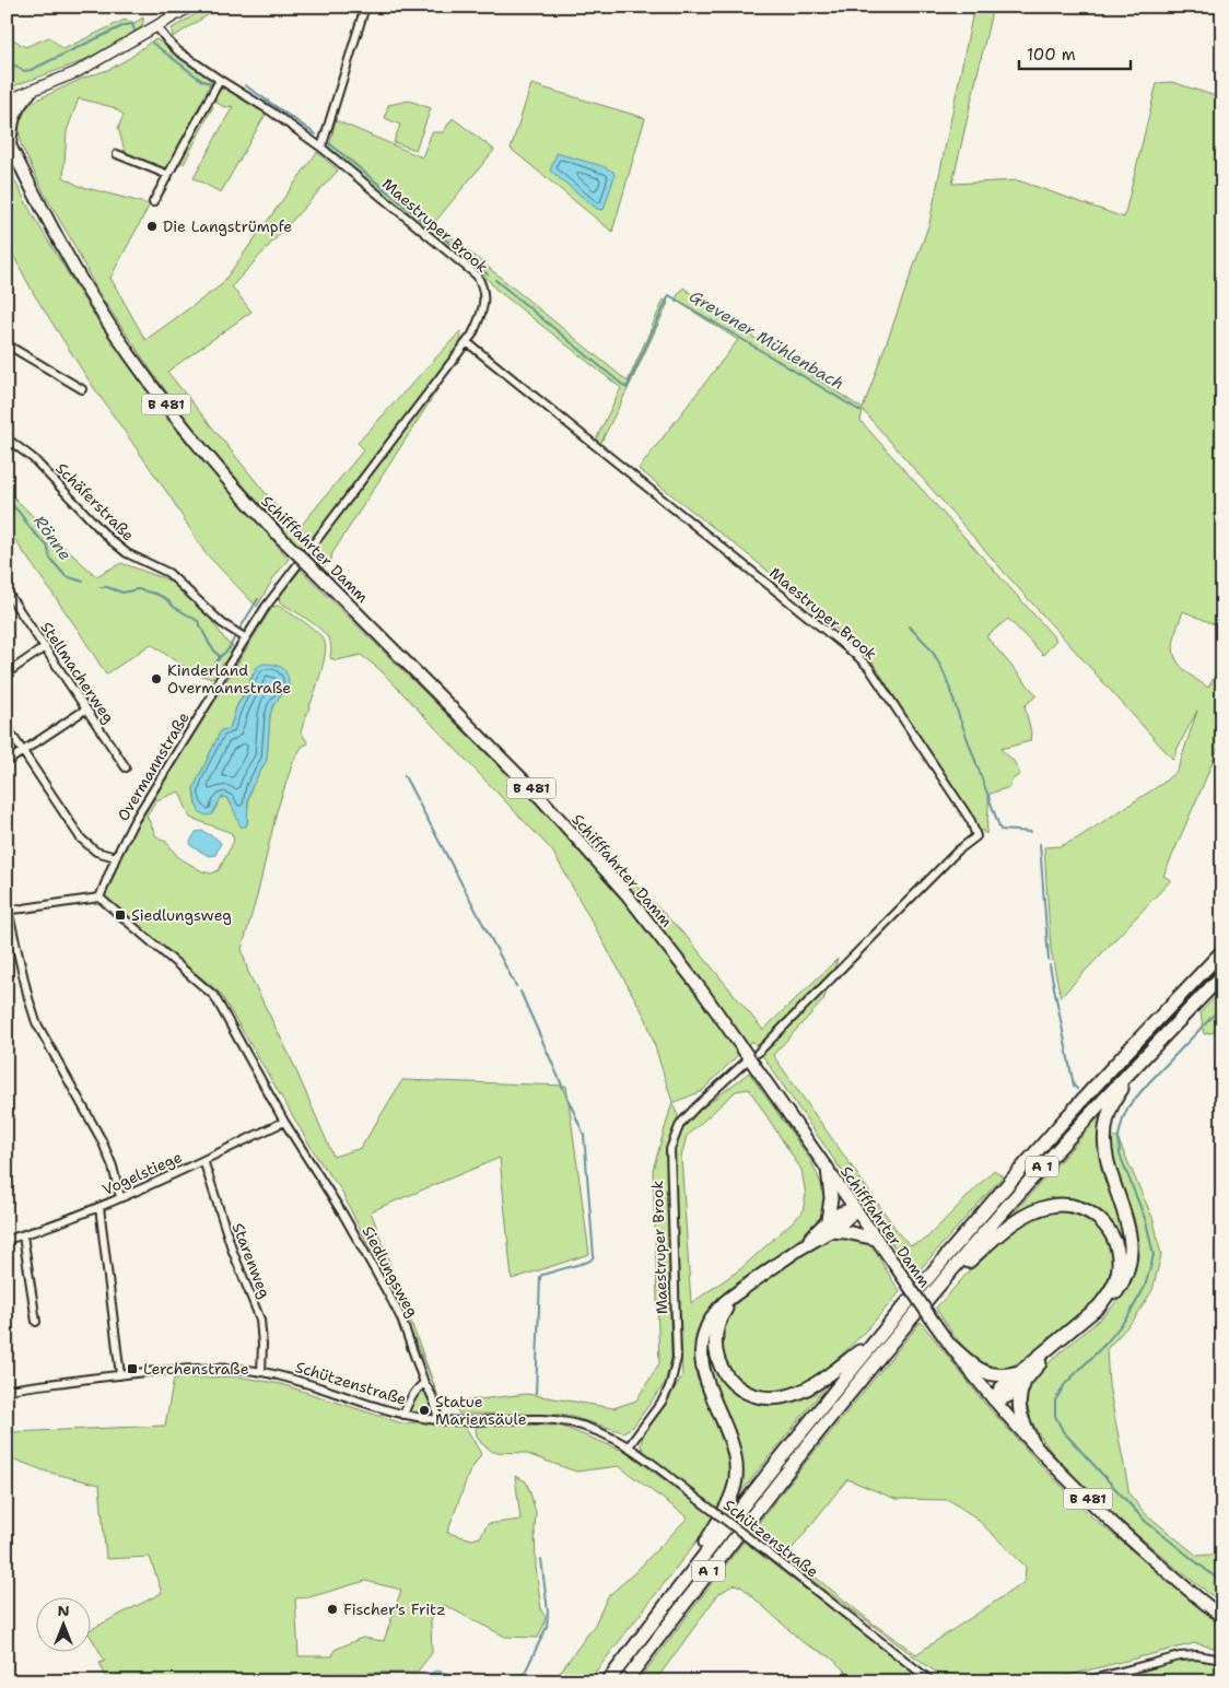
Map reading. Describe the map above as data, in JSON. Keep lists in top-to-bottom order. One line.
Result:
{"streets":{"highway":["A 1"],"main road":["B 481","Schifffahrter Damm"],"street":["Maestruper Brook","Schäferstraße","Stellmacherweg","Overmannstraße","Vogelstiege","Starenweg","Siedlungsweg","Schützenstraße"]},"crossings":[["Maestruper Brook","Overmannstraße"],["Maestruper Brook","Schützenstraße"],["B 481","Schifffahrter Damm"],["Schäferstraße","Overmannstraße"],["Overmannstraße","Siedlungsweg"],["Vogelstiege","Starenweg"],["Vogelstiege","Siedlungsweg"],["Starenweg","Schützenstraße"],["Siedlungsweg","Schützenstraße"]],"water":["Grevener Mühlenbach","Rönne"],"places":{"other":["Die Langstrümpfe","Kinderland Overmannstraße","Statue Mariensäule","Fischer's Fritz"],"transit":["Siedlungsweg","Lerchenstraße"]},"scale_bar":"100 m","north":"top"}
